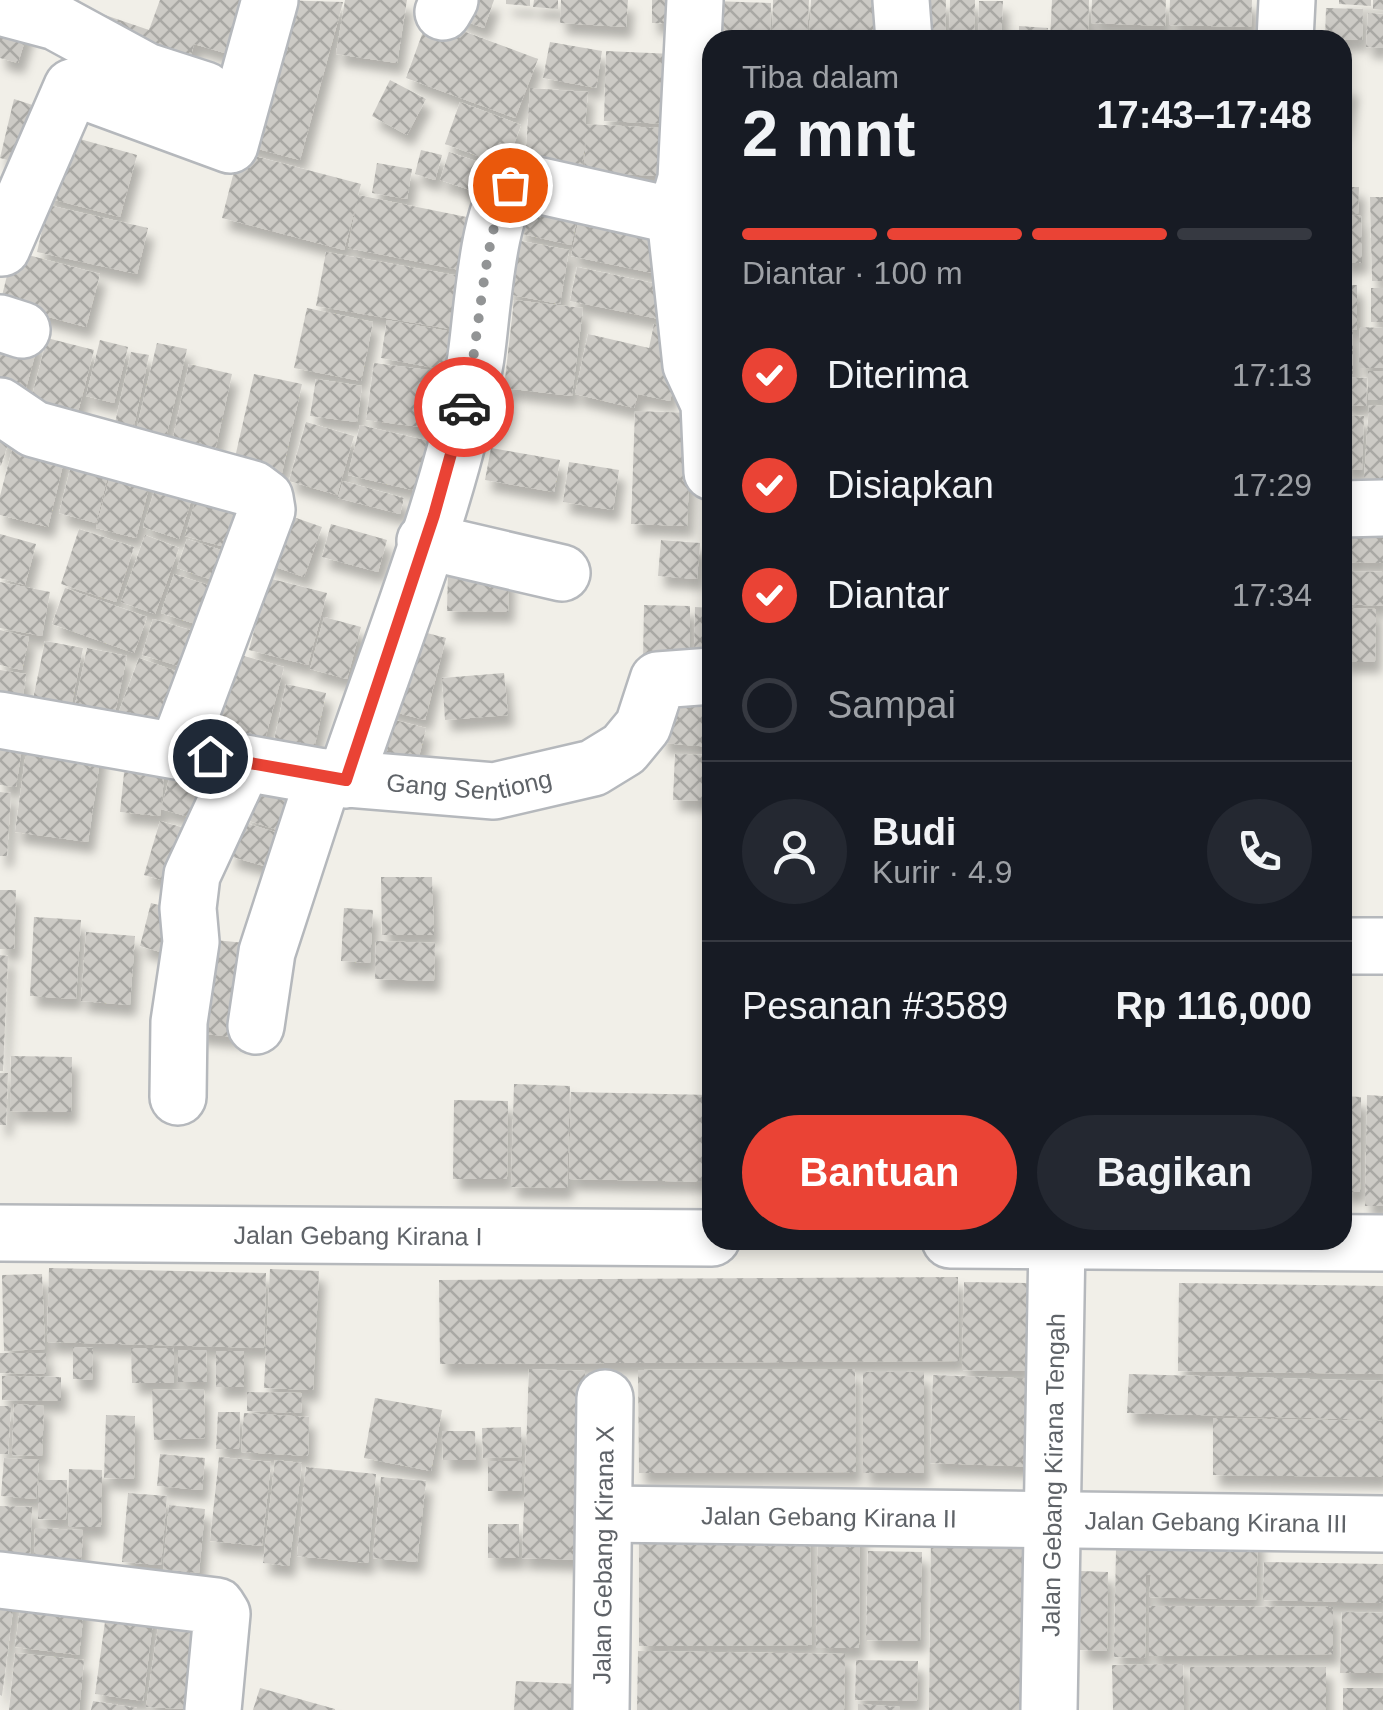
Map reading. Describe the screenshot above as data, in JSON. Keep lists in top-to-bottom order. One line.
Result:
{"streets":{"street":["Gang Sentiong","Jalan Gebang Kirana I","Jalan Gebang Kirana Tengah","Jalan Gebang Kirana II","Jalan Gebang Kirana III","Jalan Gebang Kirana X"]},"crossings":[["Jalan Gebang Kirana Tengah","Jalan Gebang Kirana II"],["Jalan Gebang Kirana Tengah","Jalan Gebang Kirana III"],["Jalan Gebang Kirana II","Jalan Gebang Kirana III"],["Jalan Gebang Kirana II","Jalan Gebang Kirana X"]],"page":{"heading":["2 mnt","Tiba dalam","17:43–17:48"],"panel":["Budi","Kurir · 4.9","Pesanan #3589","Rp 116,000"],"bar":"Diantar · 100 m","list":[["Diterima","17:13"],["Disiapkan","17:29"],["Diantar","17:34"],"Sampai"],"buttons":["Bantuan","Bagikan"]}}
